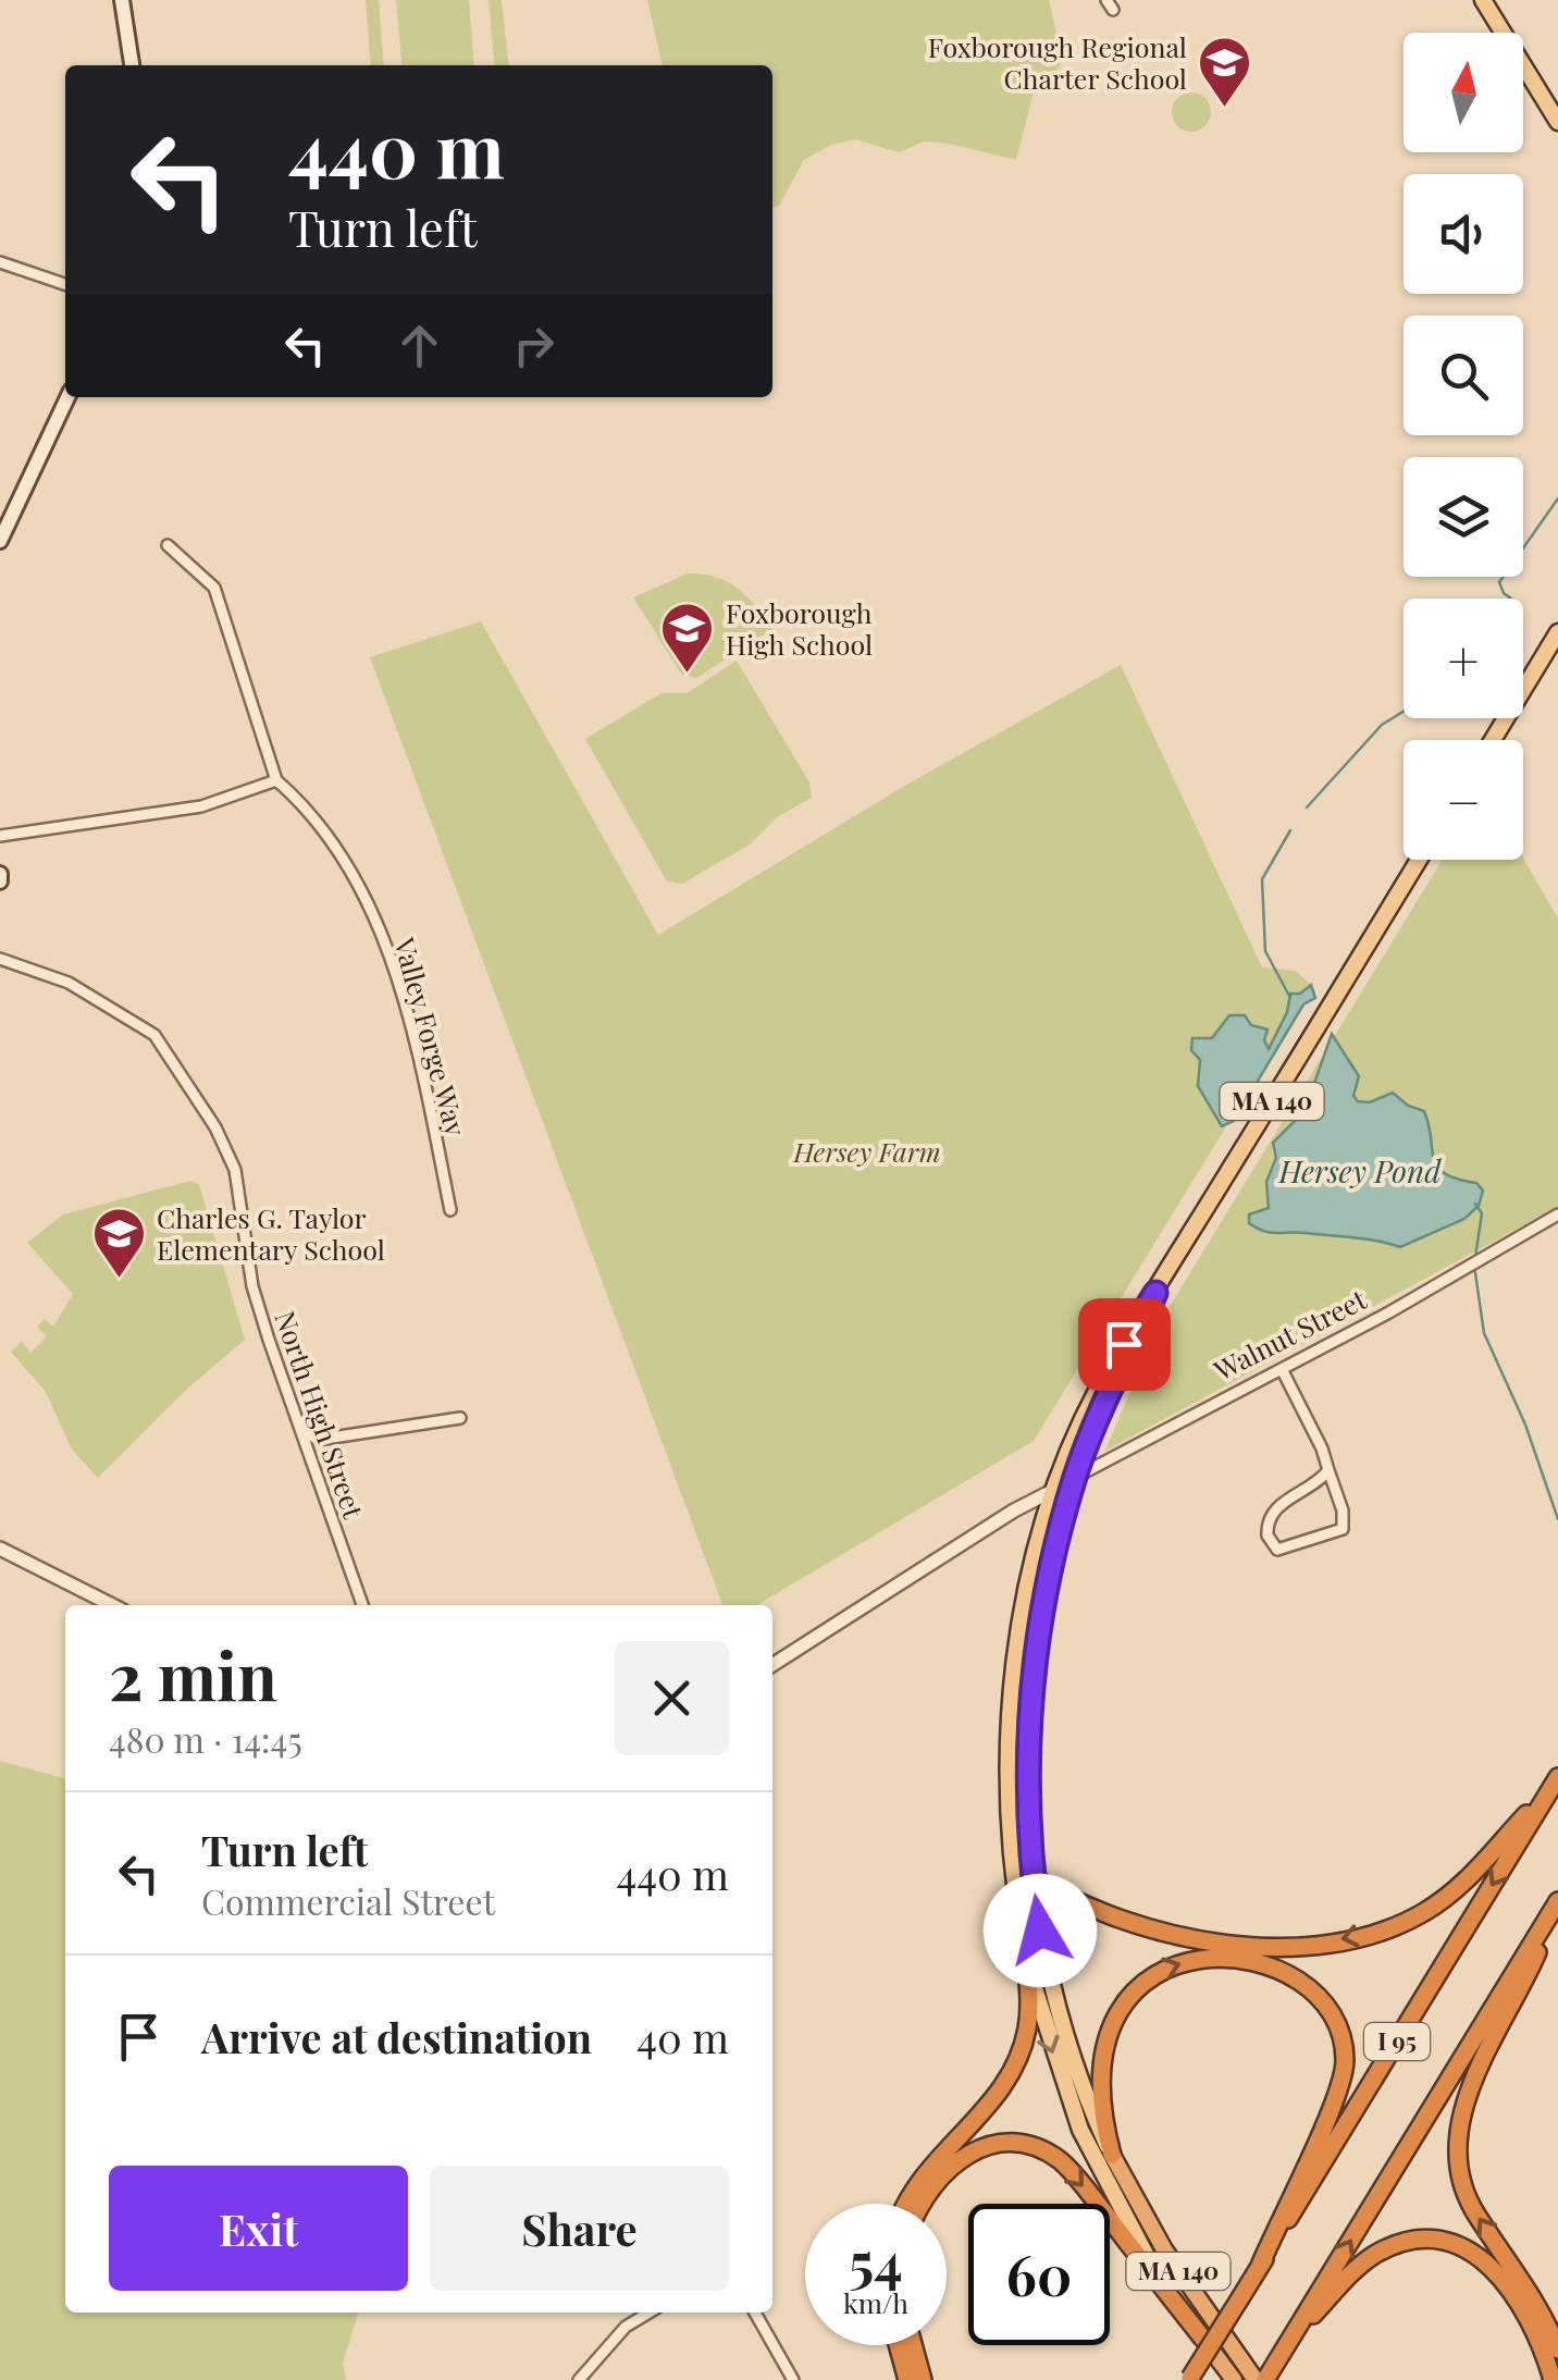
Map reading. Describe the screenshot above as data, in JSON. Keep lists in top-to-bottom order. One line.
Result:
{"streets":{"highway":["MA 140","I 95"],"street":["Valley Forge Way","Walnut Street","North High Street"]},"crossings":[["MA 140","Walnut Street"]],"water":["Hersey Pond"],"parks":["Hersey Farm"],"places":{"school or university":["Foxborough Regional Charter School","Foxborough High School","Charles G. Taylor Elementary School"]},"north":"top","page":{"map_buttons":["+","−"],"turn":["440 m","Turn left"],"heading":["2 min","480 m · 14:45"],"list":[{"name":"Turn left","note":"Commercial Street","value":"440 m"},{"name":"Arrive at destination","value":"40 m"}],"buttons":["Exit","Share"],"speed":"54 km/h","limit":"60"}}
